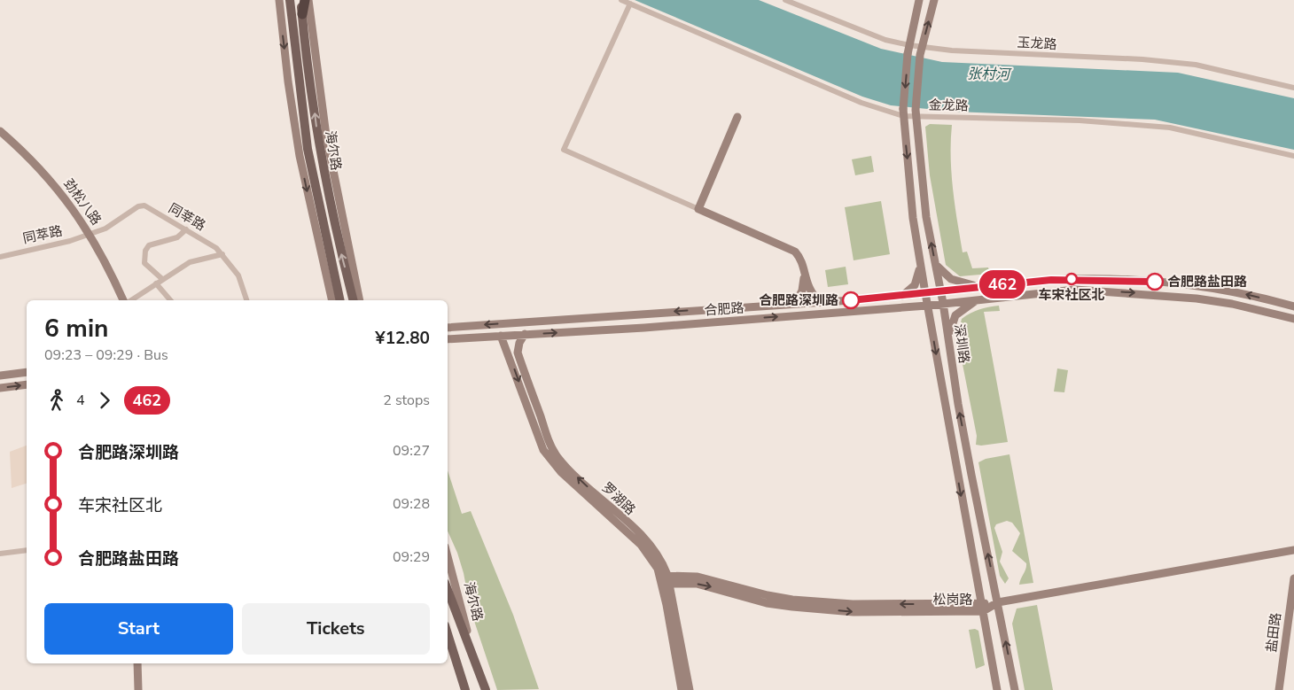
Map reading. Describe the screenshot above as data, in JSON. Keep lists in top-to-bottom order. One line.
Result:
{"streets":{"main road":["海尔路","劲松八路","合肥路","深圳路","罗湖路","松岗路","盐田路"],"street":["玉龙路","金龙路","同莘路","同萃路"]},"crossings":[["玉龙路","深圳路"],["金龙路","深圳路"],["劲松八路","同莘路"],["劲松八路","同萃路"],["同莘路","同萃路"],["合肥路","深圳路"],["合肥路","罗湖路"],["深圳路","松岗路"],["罗湖路","松岗路"]],"water":["张村河"],"places":["车宋社区北","合肥路盐田路","合肥路深圳路"],"lines":["bus line 462"],"page":{"on_map":"462","heading":["6 min","09:23 – 09:29 · Bus","¥12.80"],"legs":["4","462","2 stops"],"list":[{"name":"合肥路深圳路","value":"09:27"},{"name":"车宋社区北","value":"09:28"},{"name":"合肥路盐田路","value":"09:29"}],"buttons":["Start","Tickets"]}}
